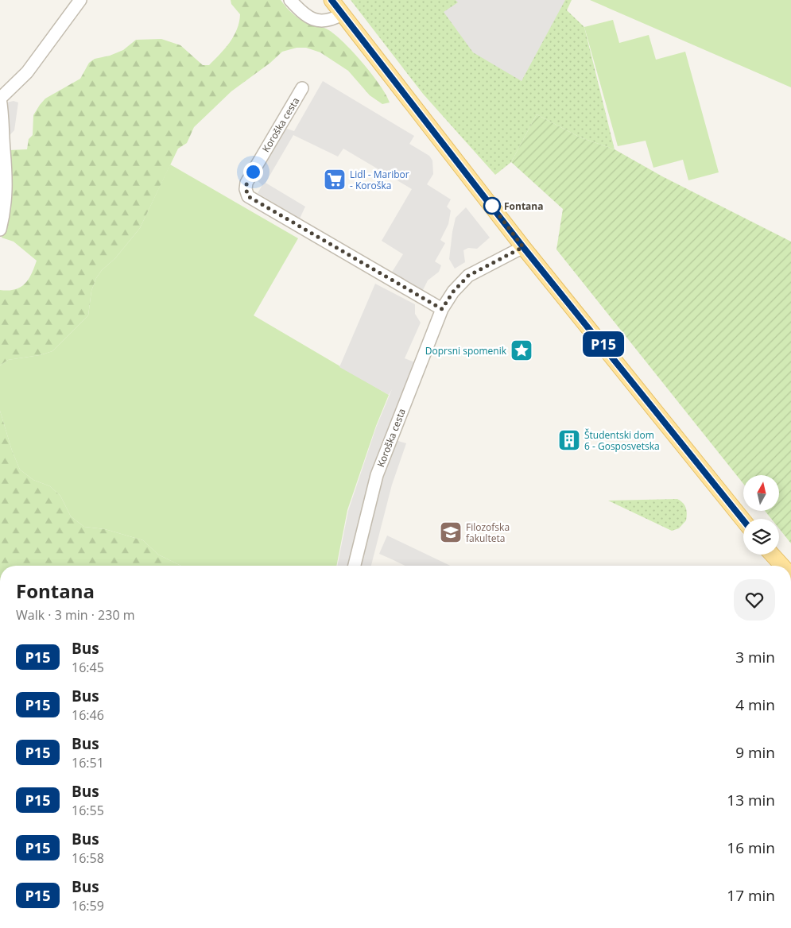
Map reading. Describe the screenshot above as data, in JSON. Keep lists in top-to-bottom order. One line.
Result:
{"streets":{"street":["Koroška cesta"]},"places":{"supermarket":["Lidl - Maribor - Koroška"],"other":["Fontana"],"place":["Doprsni spomenik"],"building":["Študentski dom 6 - Gosposvetska"],"school or university":["Filozofska fakulteta"]},"lines":["bus line P15"],"north":"top","page":{"on_map":"P15","heading":["Fontana","Walk · 3 min · 230 m"],"list":[{"mark":"P15","name":"Bus","note":"16:45","value":"3 min"},{"mark":"P15","name":"Bus","note":"16:46","value":"4 min"},{"mark":"P15","name":"Bus","note":"16:51","value":"9 min"},{"mark":"P15","name":"Bus","note":"16:55","value":"13 min"},{"mark":"P15","name":"Bus","note":"16:58","value":"16 min"},{"mark":"P15","name":"Bus","note":"16:59","value":"17 min"}]}}
